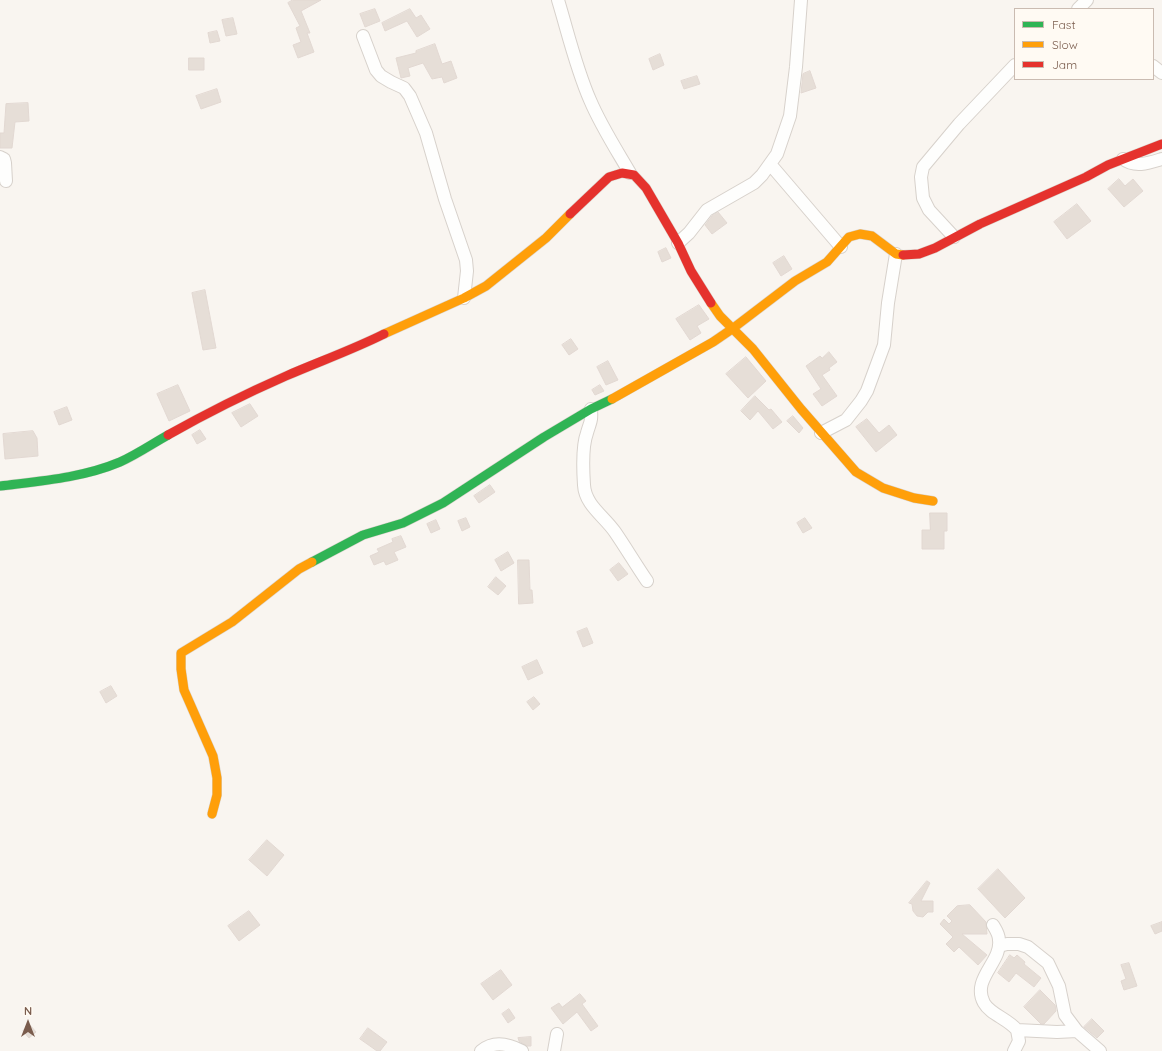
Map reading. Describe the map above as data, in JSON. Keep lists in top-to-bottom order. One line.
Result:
{"legend":["Fast","Slow","Jam"],"north":"top"}
